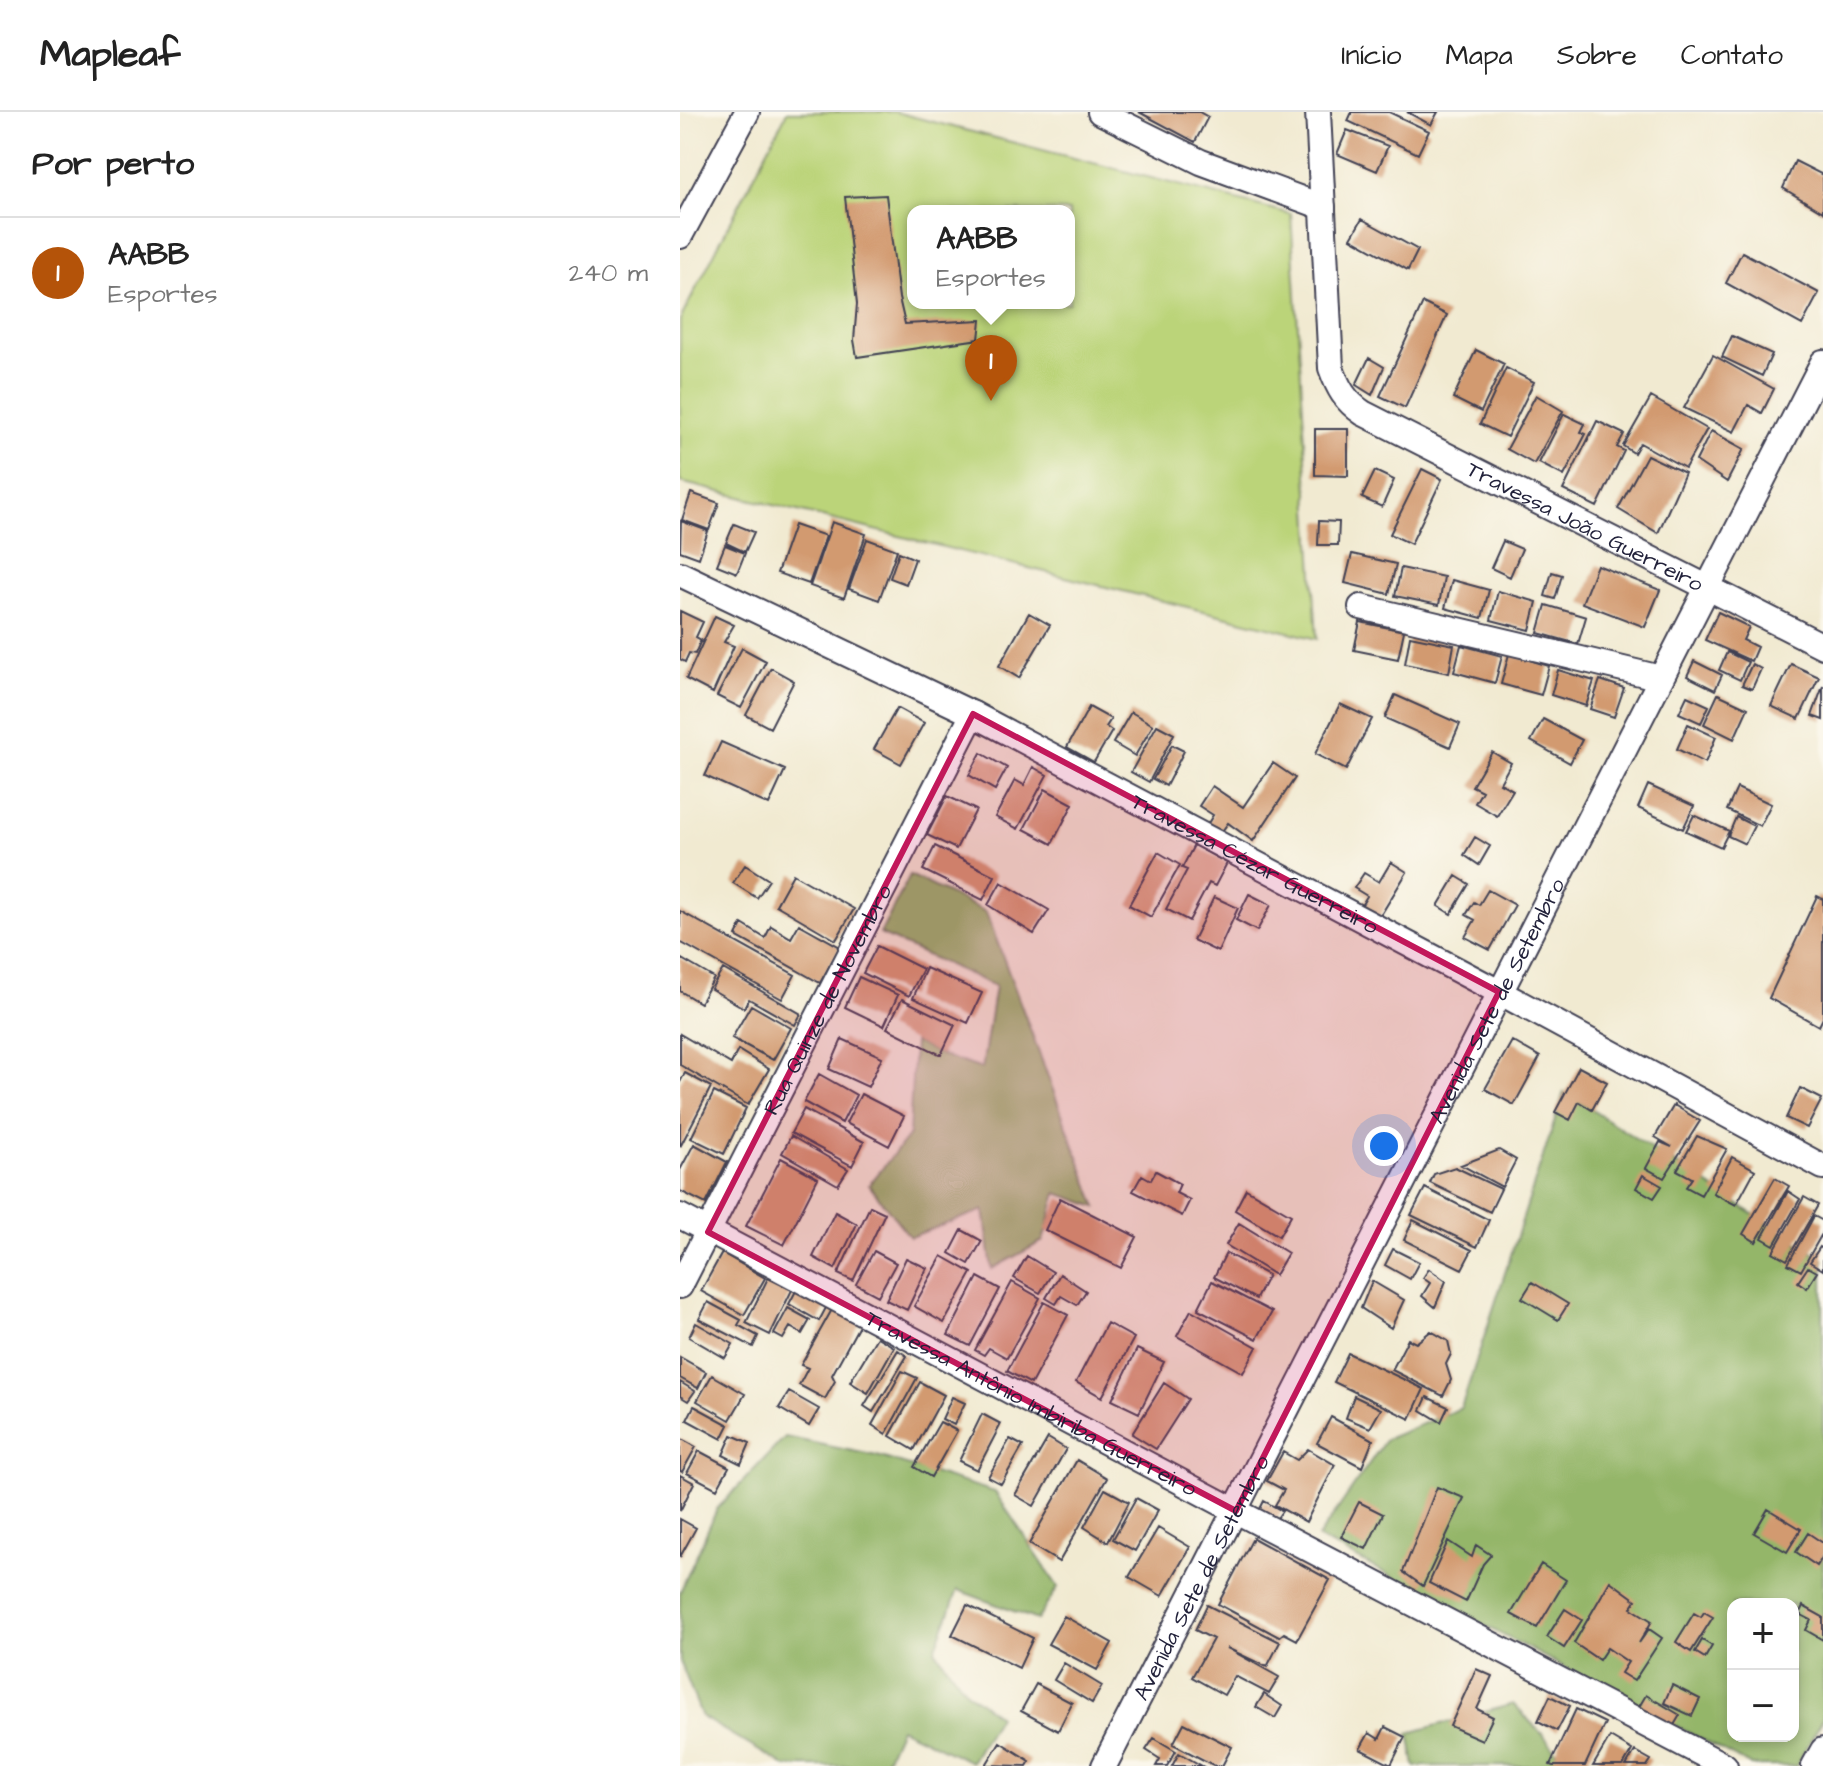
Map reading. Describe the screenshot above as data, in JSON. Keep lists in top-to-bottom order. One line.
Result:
{"streets":{"street":["Travessa João Guerreiro","Travessa Cézar Guerreiro","Avenida Sete de Setembro","Rua Quinze de Novembro","Travessa Antônio Imbiriba Guerreiro"]},"crossings":[["Travessa João Guerreiro","Avenida Sete de Setembro"],["Travessa Cézar Guerreiro","Avenida Sete de Setembro"],["Travessa Cézar Guerreiro","Rua Quinze de Novembro"],["Avenida Sete de Setembro","Travessa Antônio Imbiriba Guerreiro"],["Rua Quinze de Novembro","Travessa Antônio Imbiriba Guerreiro"]],"page":{"header":"Mapleaf","nav":["Início","Mapa","Sobre","Contato"],"heading":"Por perto","popup":["AABB","Esportes"],"list":[{"mark":"1","name":"AABB","note":"Esportes","value":"240 m"}],"pins":"1","map_buttons":["+","−"]}}
